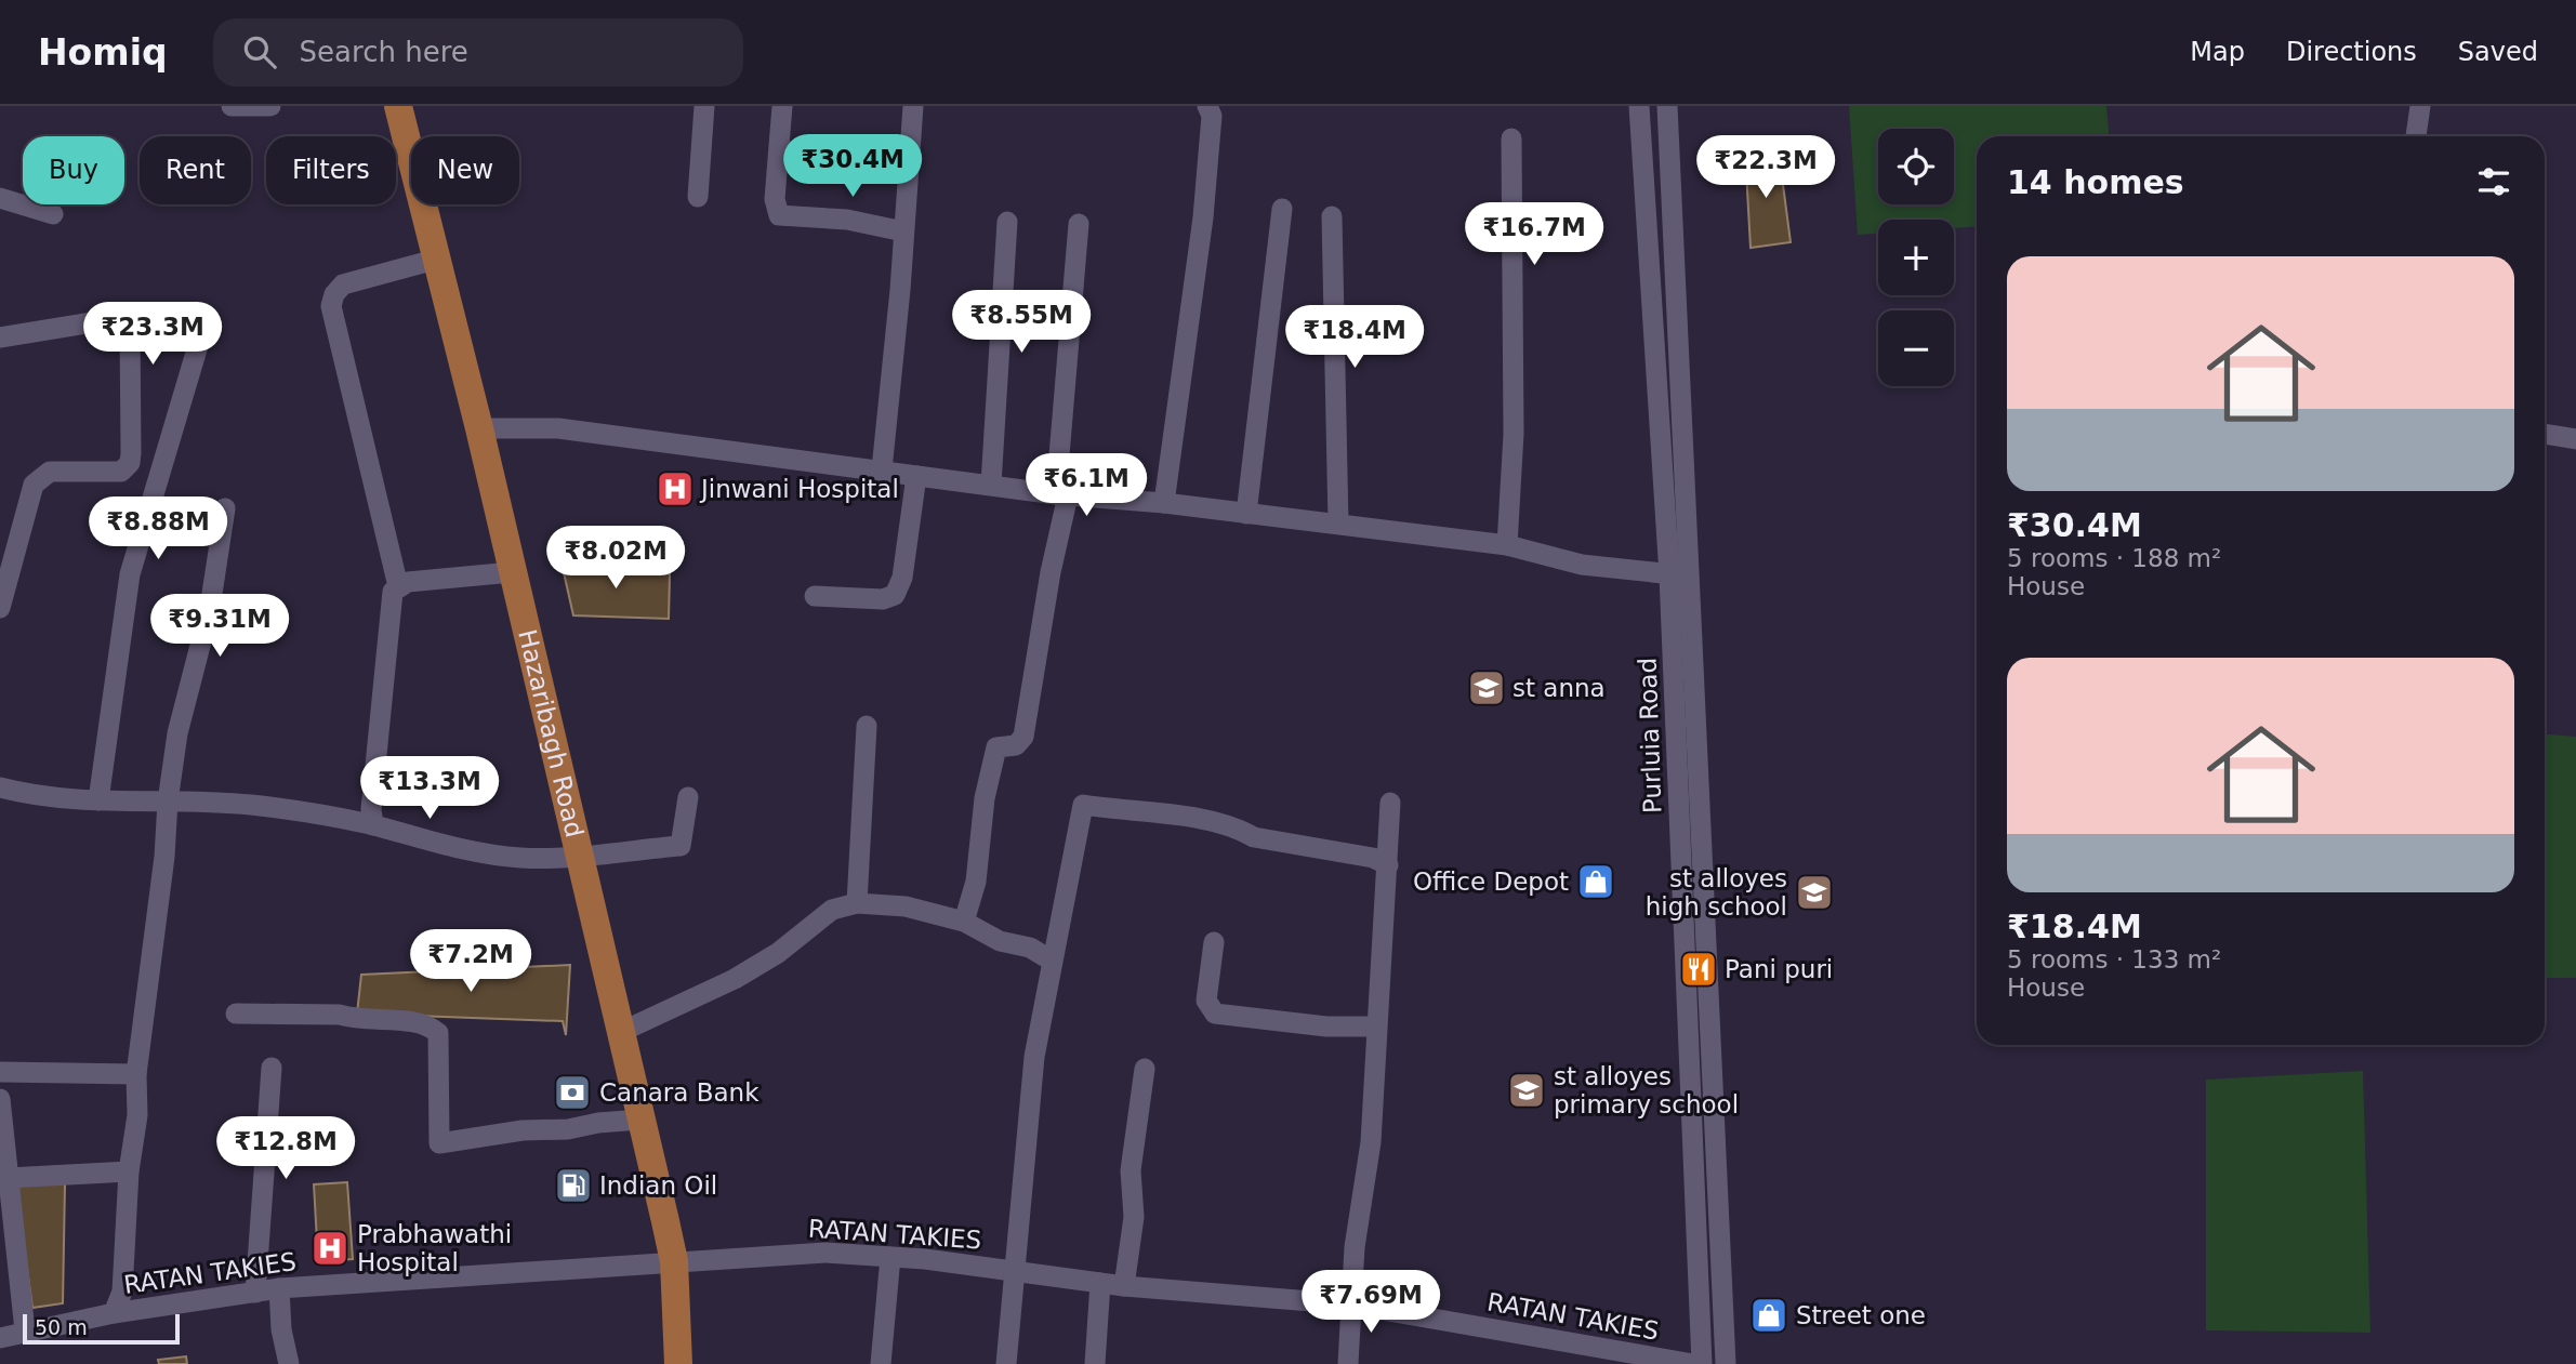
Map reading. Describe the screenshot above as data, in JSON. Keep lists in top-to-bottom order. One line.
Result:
{"streets":{"main road":["Hazaribagh Road"],"street":["Purluia Road","RATAN TAKIES"]},"crossings":[["Hazaribagh Road","RATAN TAKIES"]],"places":{"hospital":["Jinwani Hospital","Prabhawathi Hospital"],"school or university":["st anna","st alloyes high school","st alloyes primary school"],"shop":["Office Depot","Street one"],"restaurant":["Pani puri"],"bank":["Canara Bank"],"fuel station":["Indian Oil"]},"scale_bar":"50 m","page":{"header":"Homiq","search":"Search here","nav":["Map","Directions","Saved"],"map_buttons":["+","−"],"price":["₹30.4M","₹22.3M","₹16.7M","₹8.55M","₹23.3M","₹18.4M","₹6.1M","₹8.88M","₹8.02M","₹9.31M","₹13.3M","₹7.2M","₹12.8M","₹7.69M"],"chip":["Buy","Rent","Filters","New"],"heading":"14 homes","list":[{"name":"₹30.4M","note":"5 rooms · 188 m² · House"},{"name":"₹18.4M","note":"5 rooms · 133 m² · House"}],"scale":"50 m"}}
